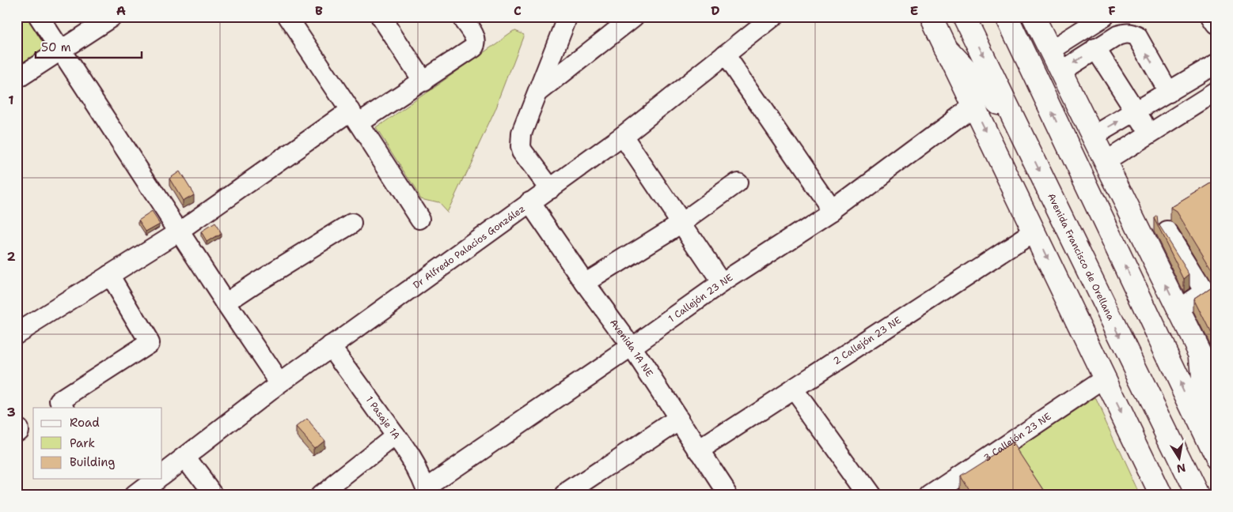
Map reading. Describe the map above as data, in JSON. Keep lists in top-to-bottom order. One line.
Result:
{"streets":{"main road":["Avenida Francisco de Orellana"],"street":["Dr Alfredo Palacios González","1 Callejón 23 NE","2 Callejón 23 NE","Avenida 1A NE","1 Pasaje 1A","3 Callejón 23 NE"]},"crossings":[["Dr Alfredo Palacios González","Avenida 1A NE"],["Dr Alfredo Palacios González","1 Pasaje 1A"],["1 Callejón 23 NE","Avenida 1A NE"],["1 Callejón 23 NE","1 Pasaje 1A"],["2 Callejón 23 NE","Avenida 1A NE"]],"legend":["Road","Park","Building"],"scale_bar":"50 m","north":"bottom","grid":{"columns":["A","B","C","D","E","F"],"rows":["1","2","3"]}}
